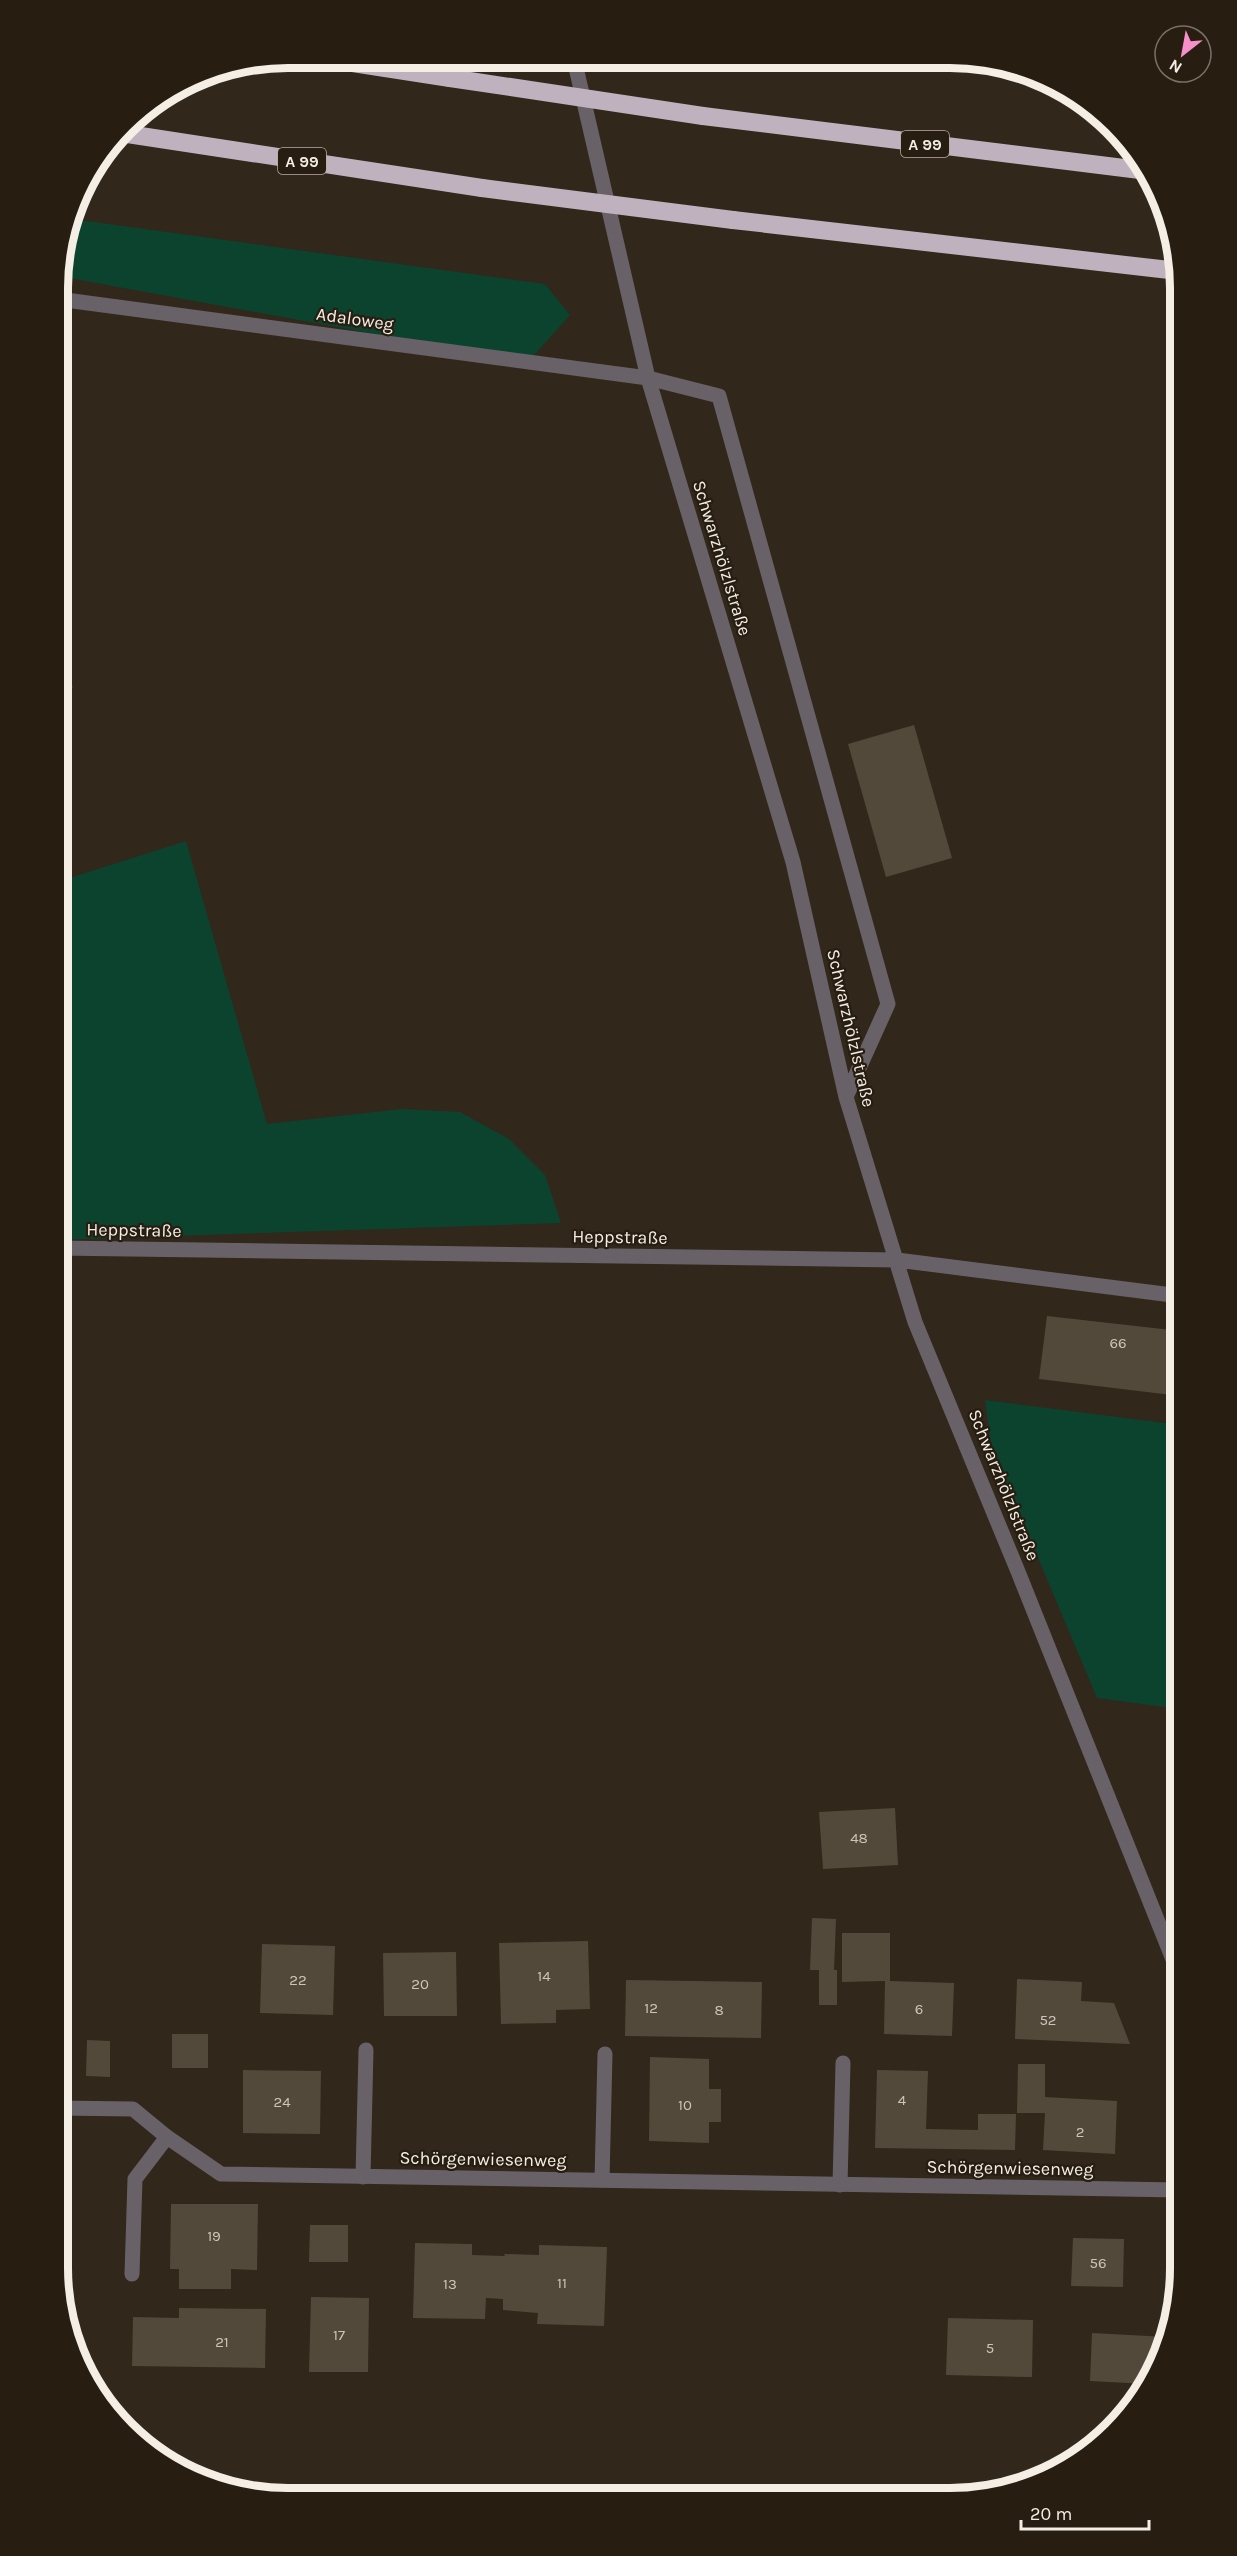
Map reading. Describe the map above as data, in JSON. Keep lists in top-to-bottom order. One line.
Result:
{"streets":{"highway":["A 99"],"street":["Adaloweg","Schwarzhölzlstraße","Heppstraße","Schörgenwiesenweg"]},"crossings":[["Adaloweg","Schwarzhölzlstraße"],["Schwarzhölzlstraße","Heppstraße"]],"house_numbers":["66","48","14","22","20","12","6","8","52","4","24","10","2","19","56","11","13","17","21","5"],"scale_bar":"20 m","north":"bottom left"}
